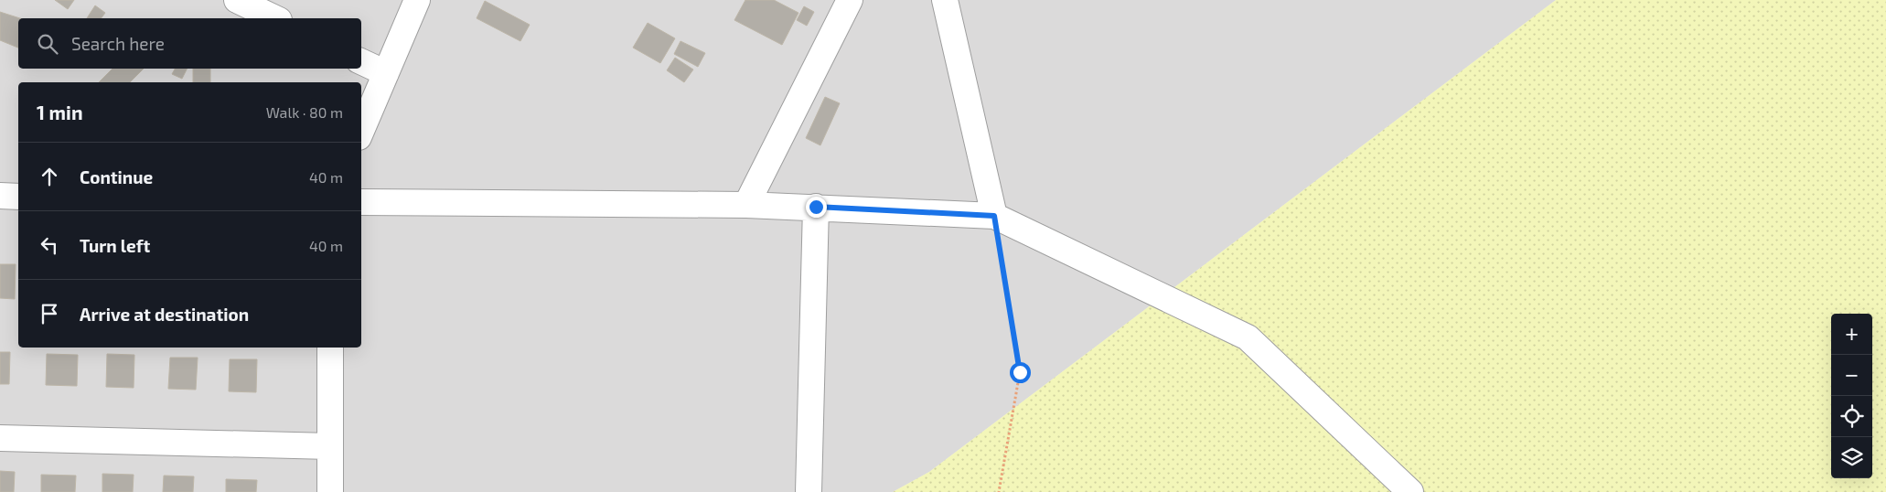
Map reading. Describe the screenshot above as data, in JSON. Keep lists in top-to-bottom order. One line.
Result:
{"page":{"search":"Search here","heading":["1 min","Walk · 80 m"],"list":[["Continue","40 m"],["Turn left","40 m"],"Arrive at destination"],"map_buttons":["+","−"]}}
